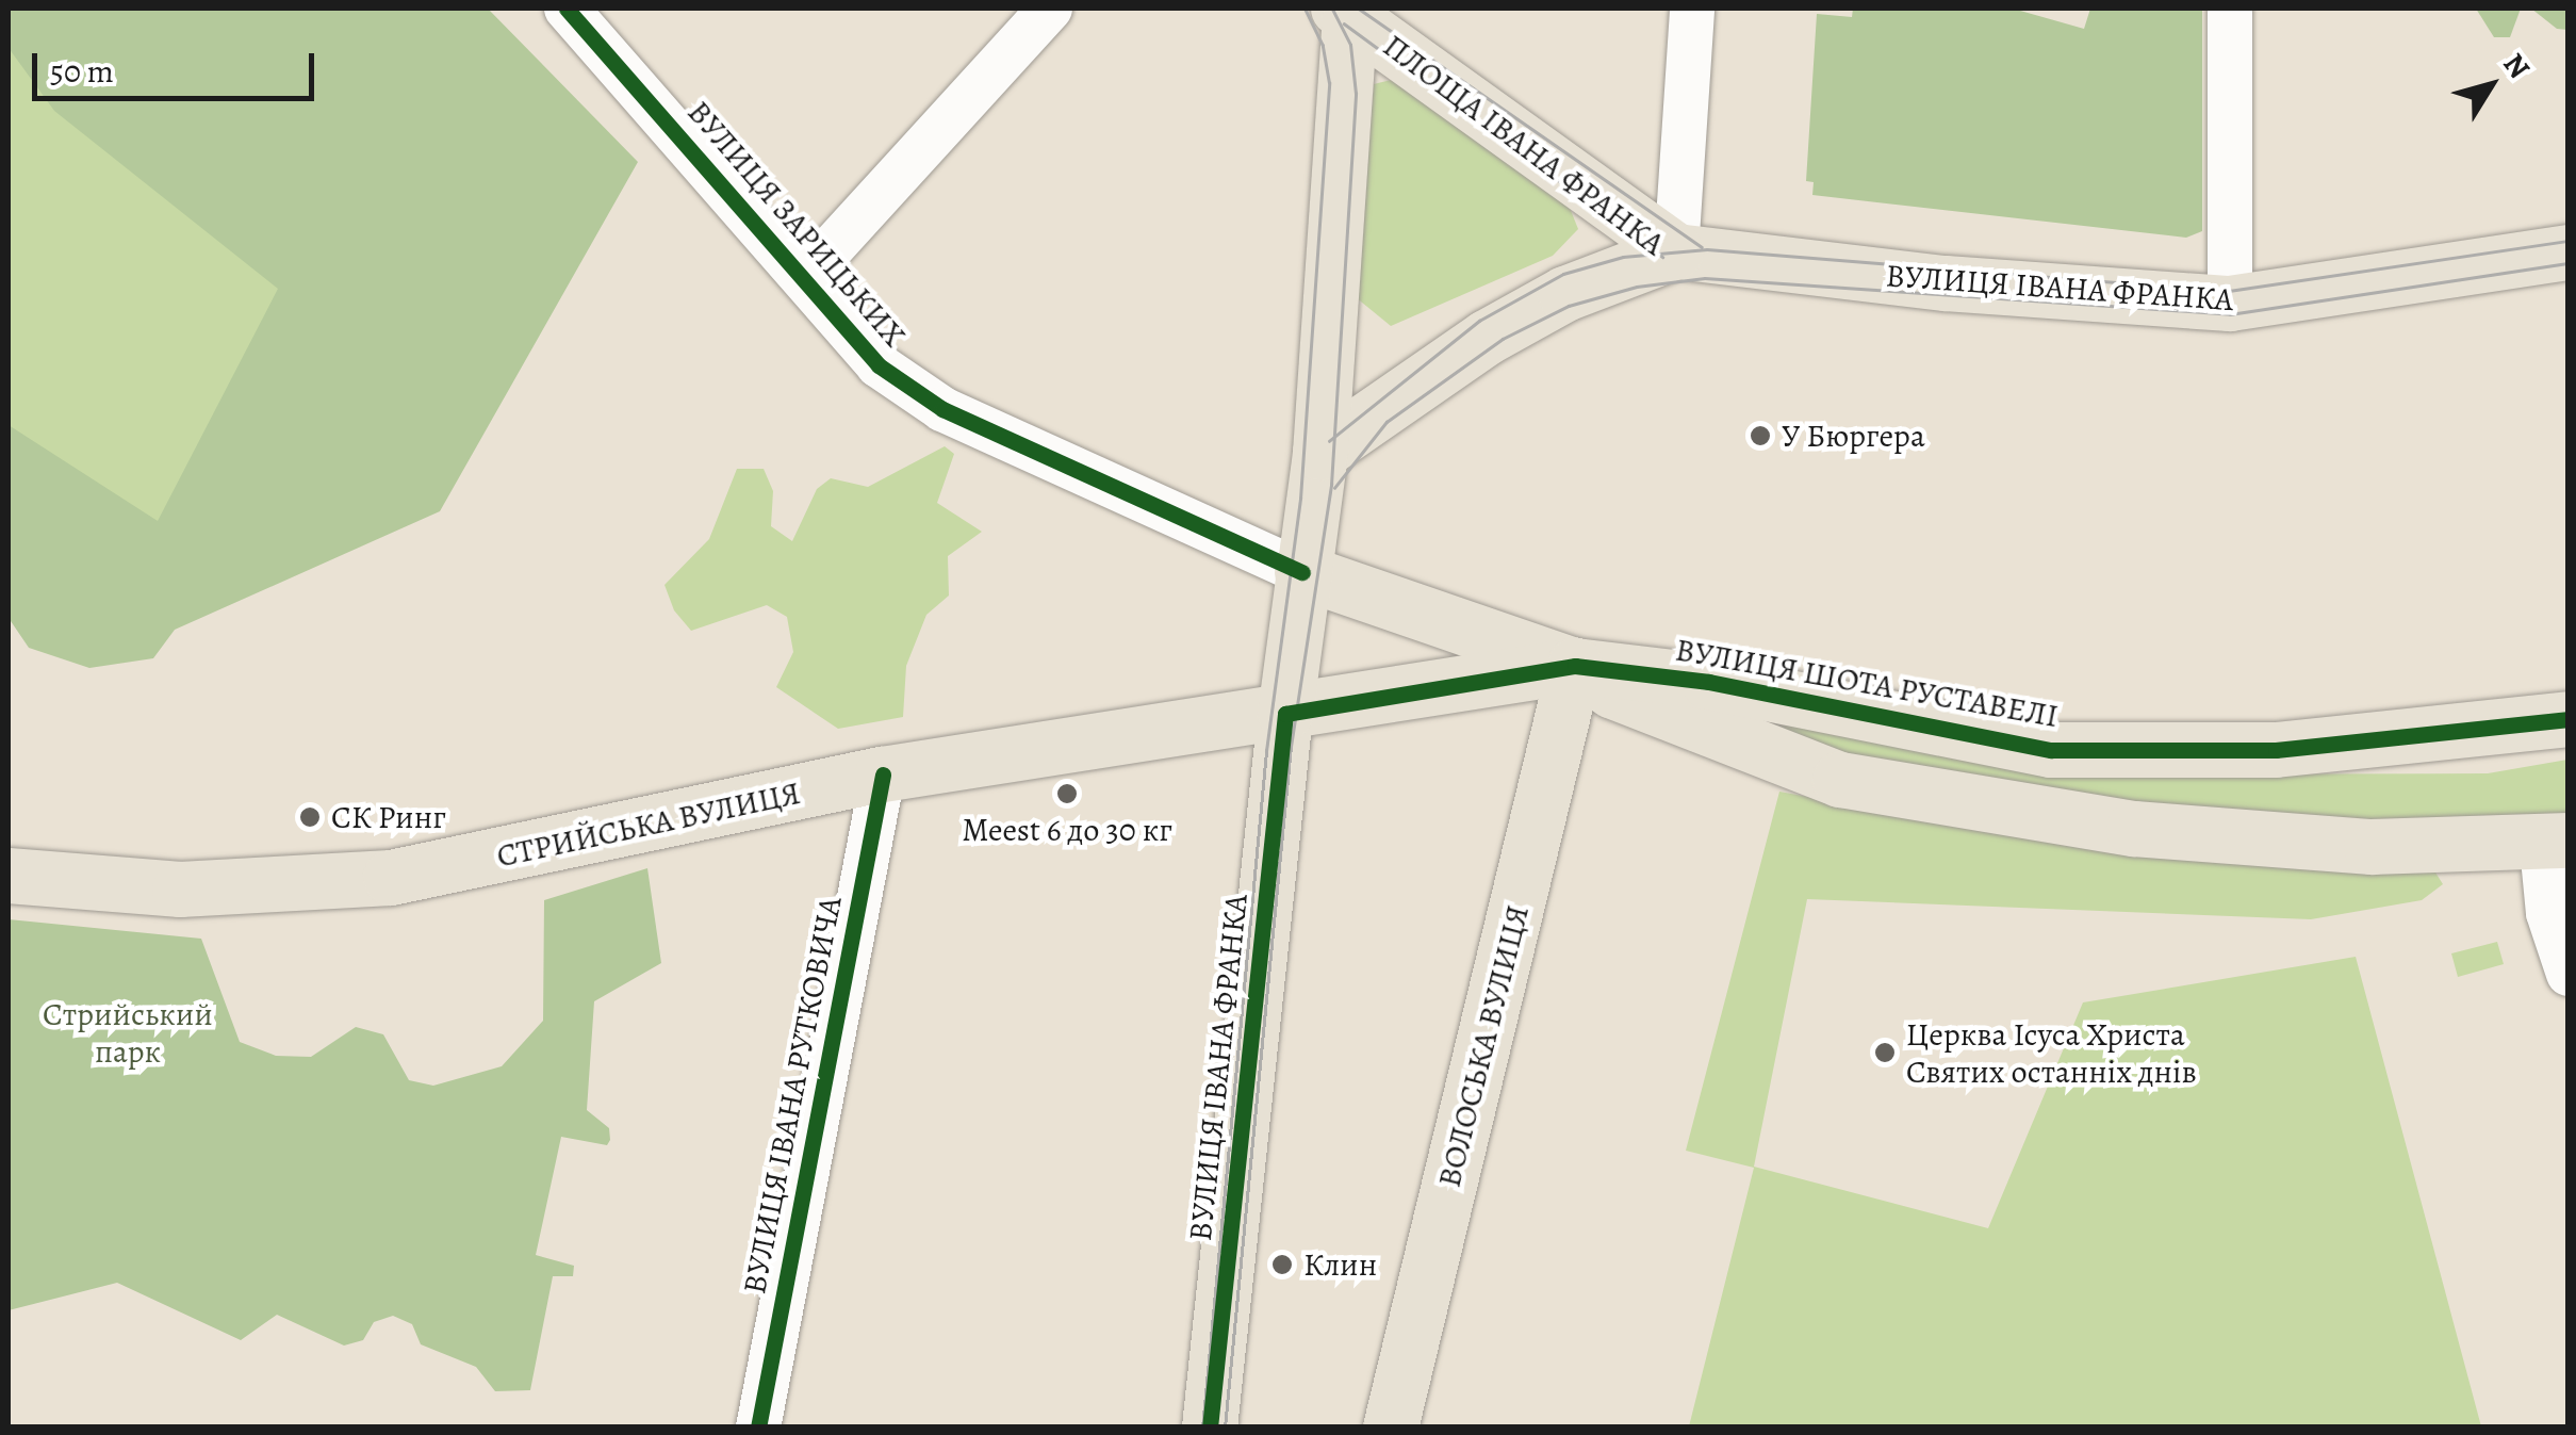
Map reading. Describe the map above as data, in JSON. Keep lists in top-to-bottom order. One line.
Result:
{"streets":{"main road":["ПЛОЩА ІВАНА ФРАНКА","ВУЛИЦЯ ІВАНА ФРАНКА","ВУЛИЦЯ ШОТА РУСТАВЕЛІ","СТРИЙСЬКА ВУЛИЦЯ","ВОЛОСЬКА ВУЛИЦЯ"],"street":["ВУЛИЦЯ ЗАРИЦЬКИХ","ВУЛИЦЯ ІВАНА РУТКОВИЧА"]},"crossings":[["ПЛОЩА ІВАНА ФРАНКА","ВУЛИЦЯ ІВАНА ФРАНКА"],["ВУЛИЦЯ ЗАРИЦЬКИХ","ВУЛИЦЯ ІВАНА ФРАНКА"],["ВУЛИЦЯ ІВАНА ФРАНКА","ВУЛИЦЯ ШОТА РУСТАВЕЛІ"],["ВУЛИЦЯ ІВАНА ФРАНКА","СТРИЙСЬКА ВУЛИЦЯ"],["ВУЛИЦЯ ШОТА РУСТАВЕЛІ","СТРИЙСЬКА ВУЛИЦЯ"],["ВУЛИЦЯ ШОТА РУСТАВЕЛІ","ВОЛОСЬКА ВУЛИЦЯ"],["СТРИЙСЬКА ВУЛИЦЯ","ВУЛИЦЯ ІВАНА РУТКОВИЧА"]],"parks":["Стрийський парк"],"places":["У Бюргера","Meest 6 до 30 кг","СК Ринг","Церква Ісуса Христа Святих останніх днів","Клин"],"scale_bar":"50 m","north":"top right"}
